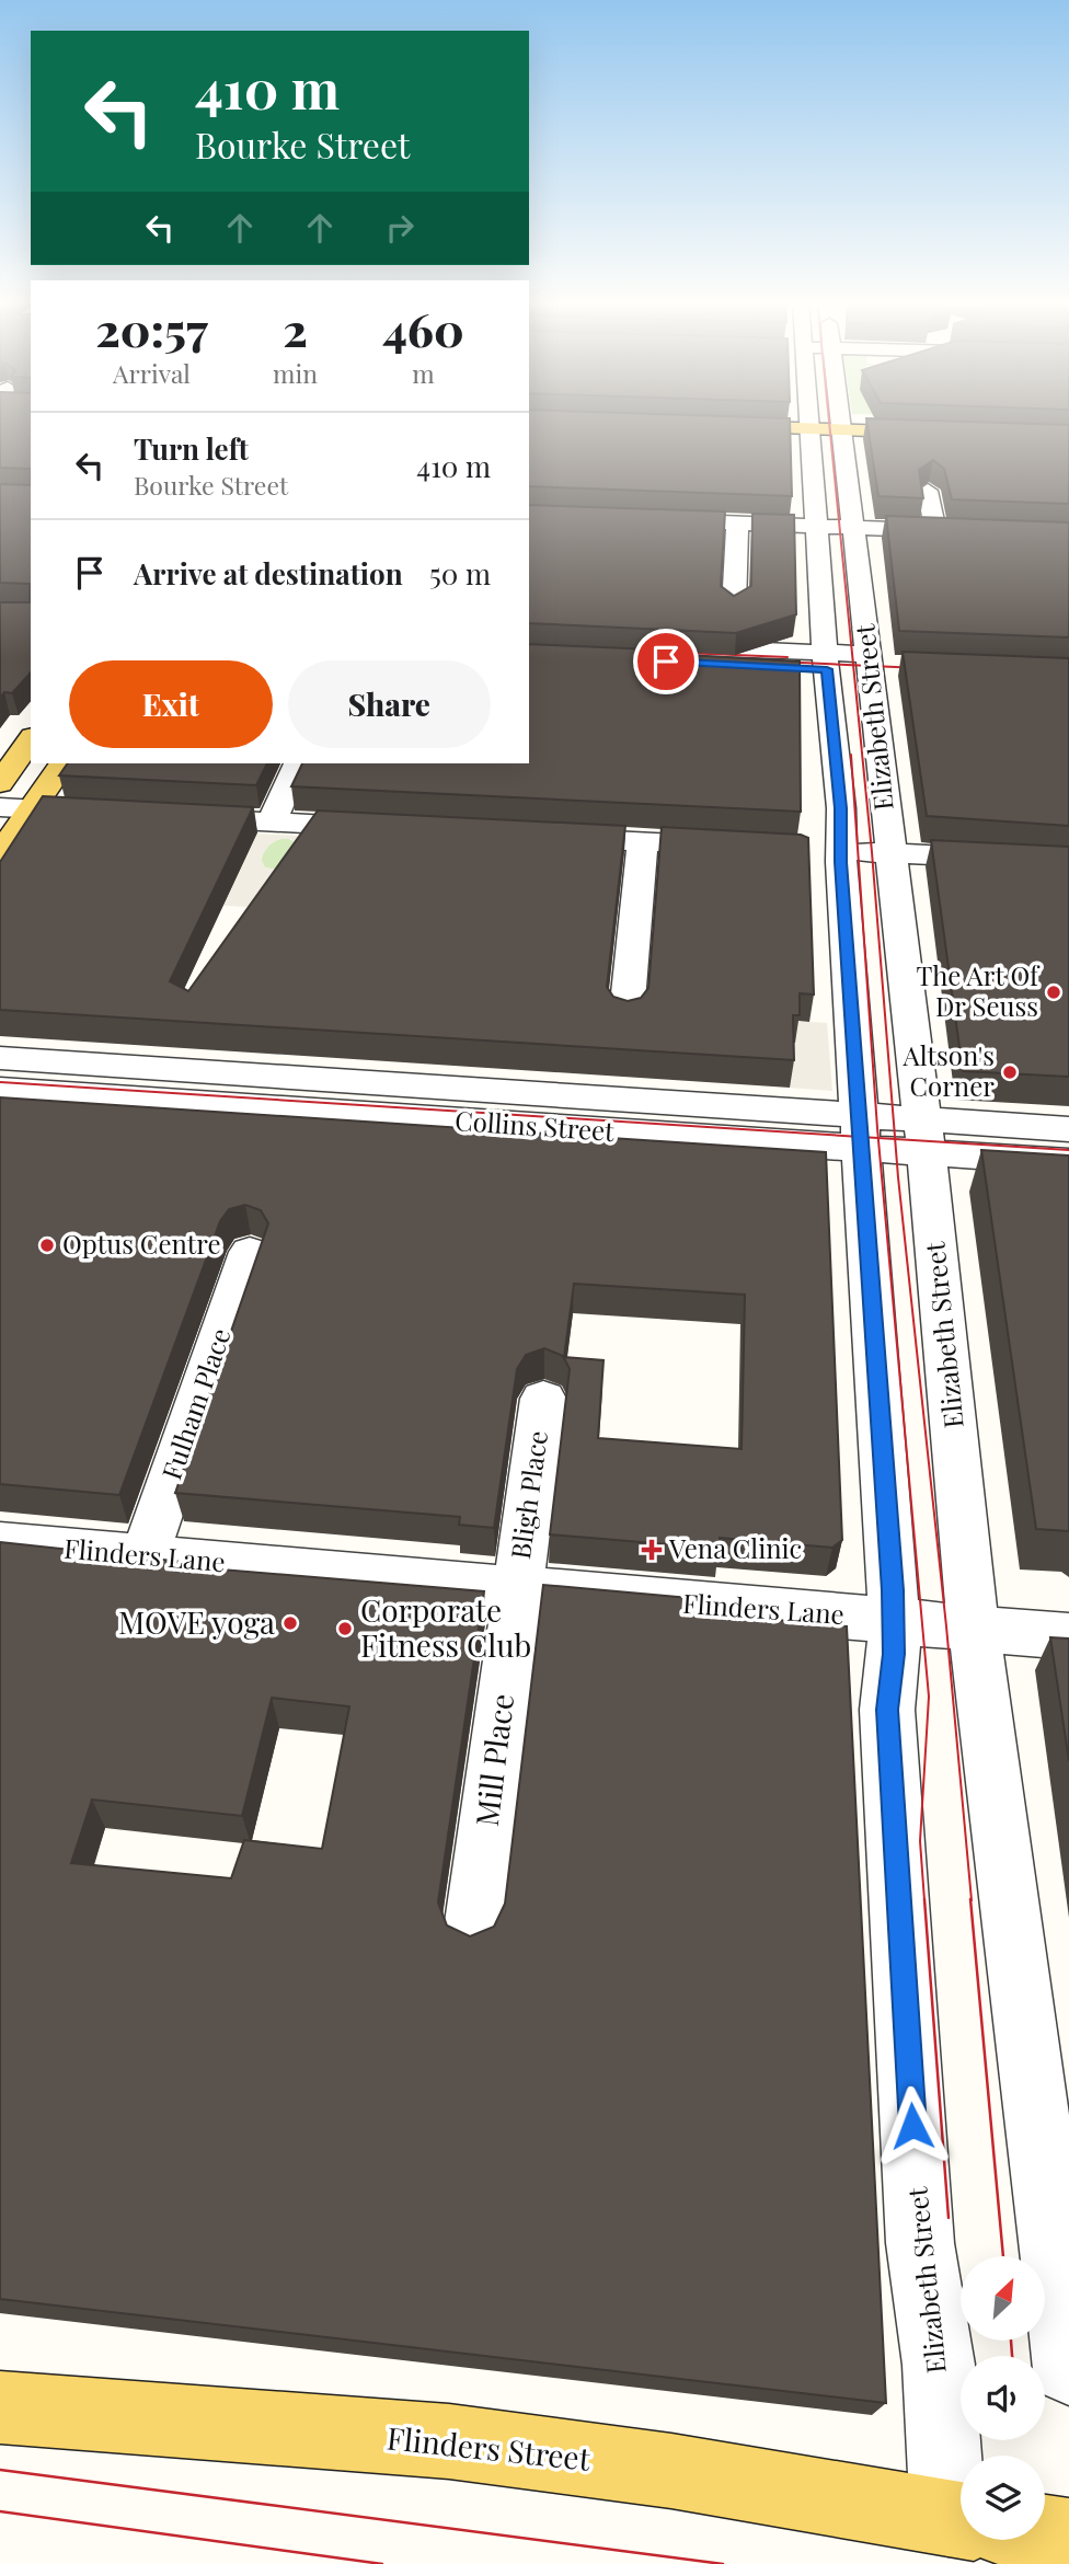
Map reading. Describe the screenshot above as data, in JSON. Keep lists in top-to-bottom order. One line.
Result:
{"streets":{"main road":["Flinders Street"],"street":["Elizabeth Street","Collins Street","Fulham Place","Bligh Place","Flinders Lane","Mill Place"]},"crossings":[["Elizabeth Street","Collins Street"],["Elizabeth Street","Flinders Lane"],["Fulham Place","Flinders Lane"],["Bligh Place","Flinders Lane"],["Bligh Place","Mill Place"],["Flinders Lane","Mill Place"]],"places":{"other":["The Art Of Dr Seuss","Altson's Corner","Optus Centre","MOVE yoga","Corporate Fitness Club"],"health":["Vena Clinic"]},"north":"top right","page":{"turn":["410 m","Bourke Street"],"eta":["20:57","Arrival","2","min","460","m"],"list":[{"name":"Turn left","note":"Bourke Street","value":"410 m"},{"name":"Arrive at destination","value":"50 m"}],"buttons":["Exit","Share"]}}
